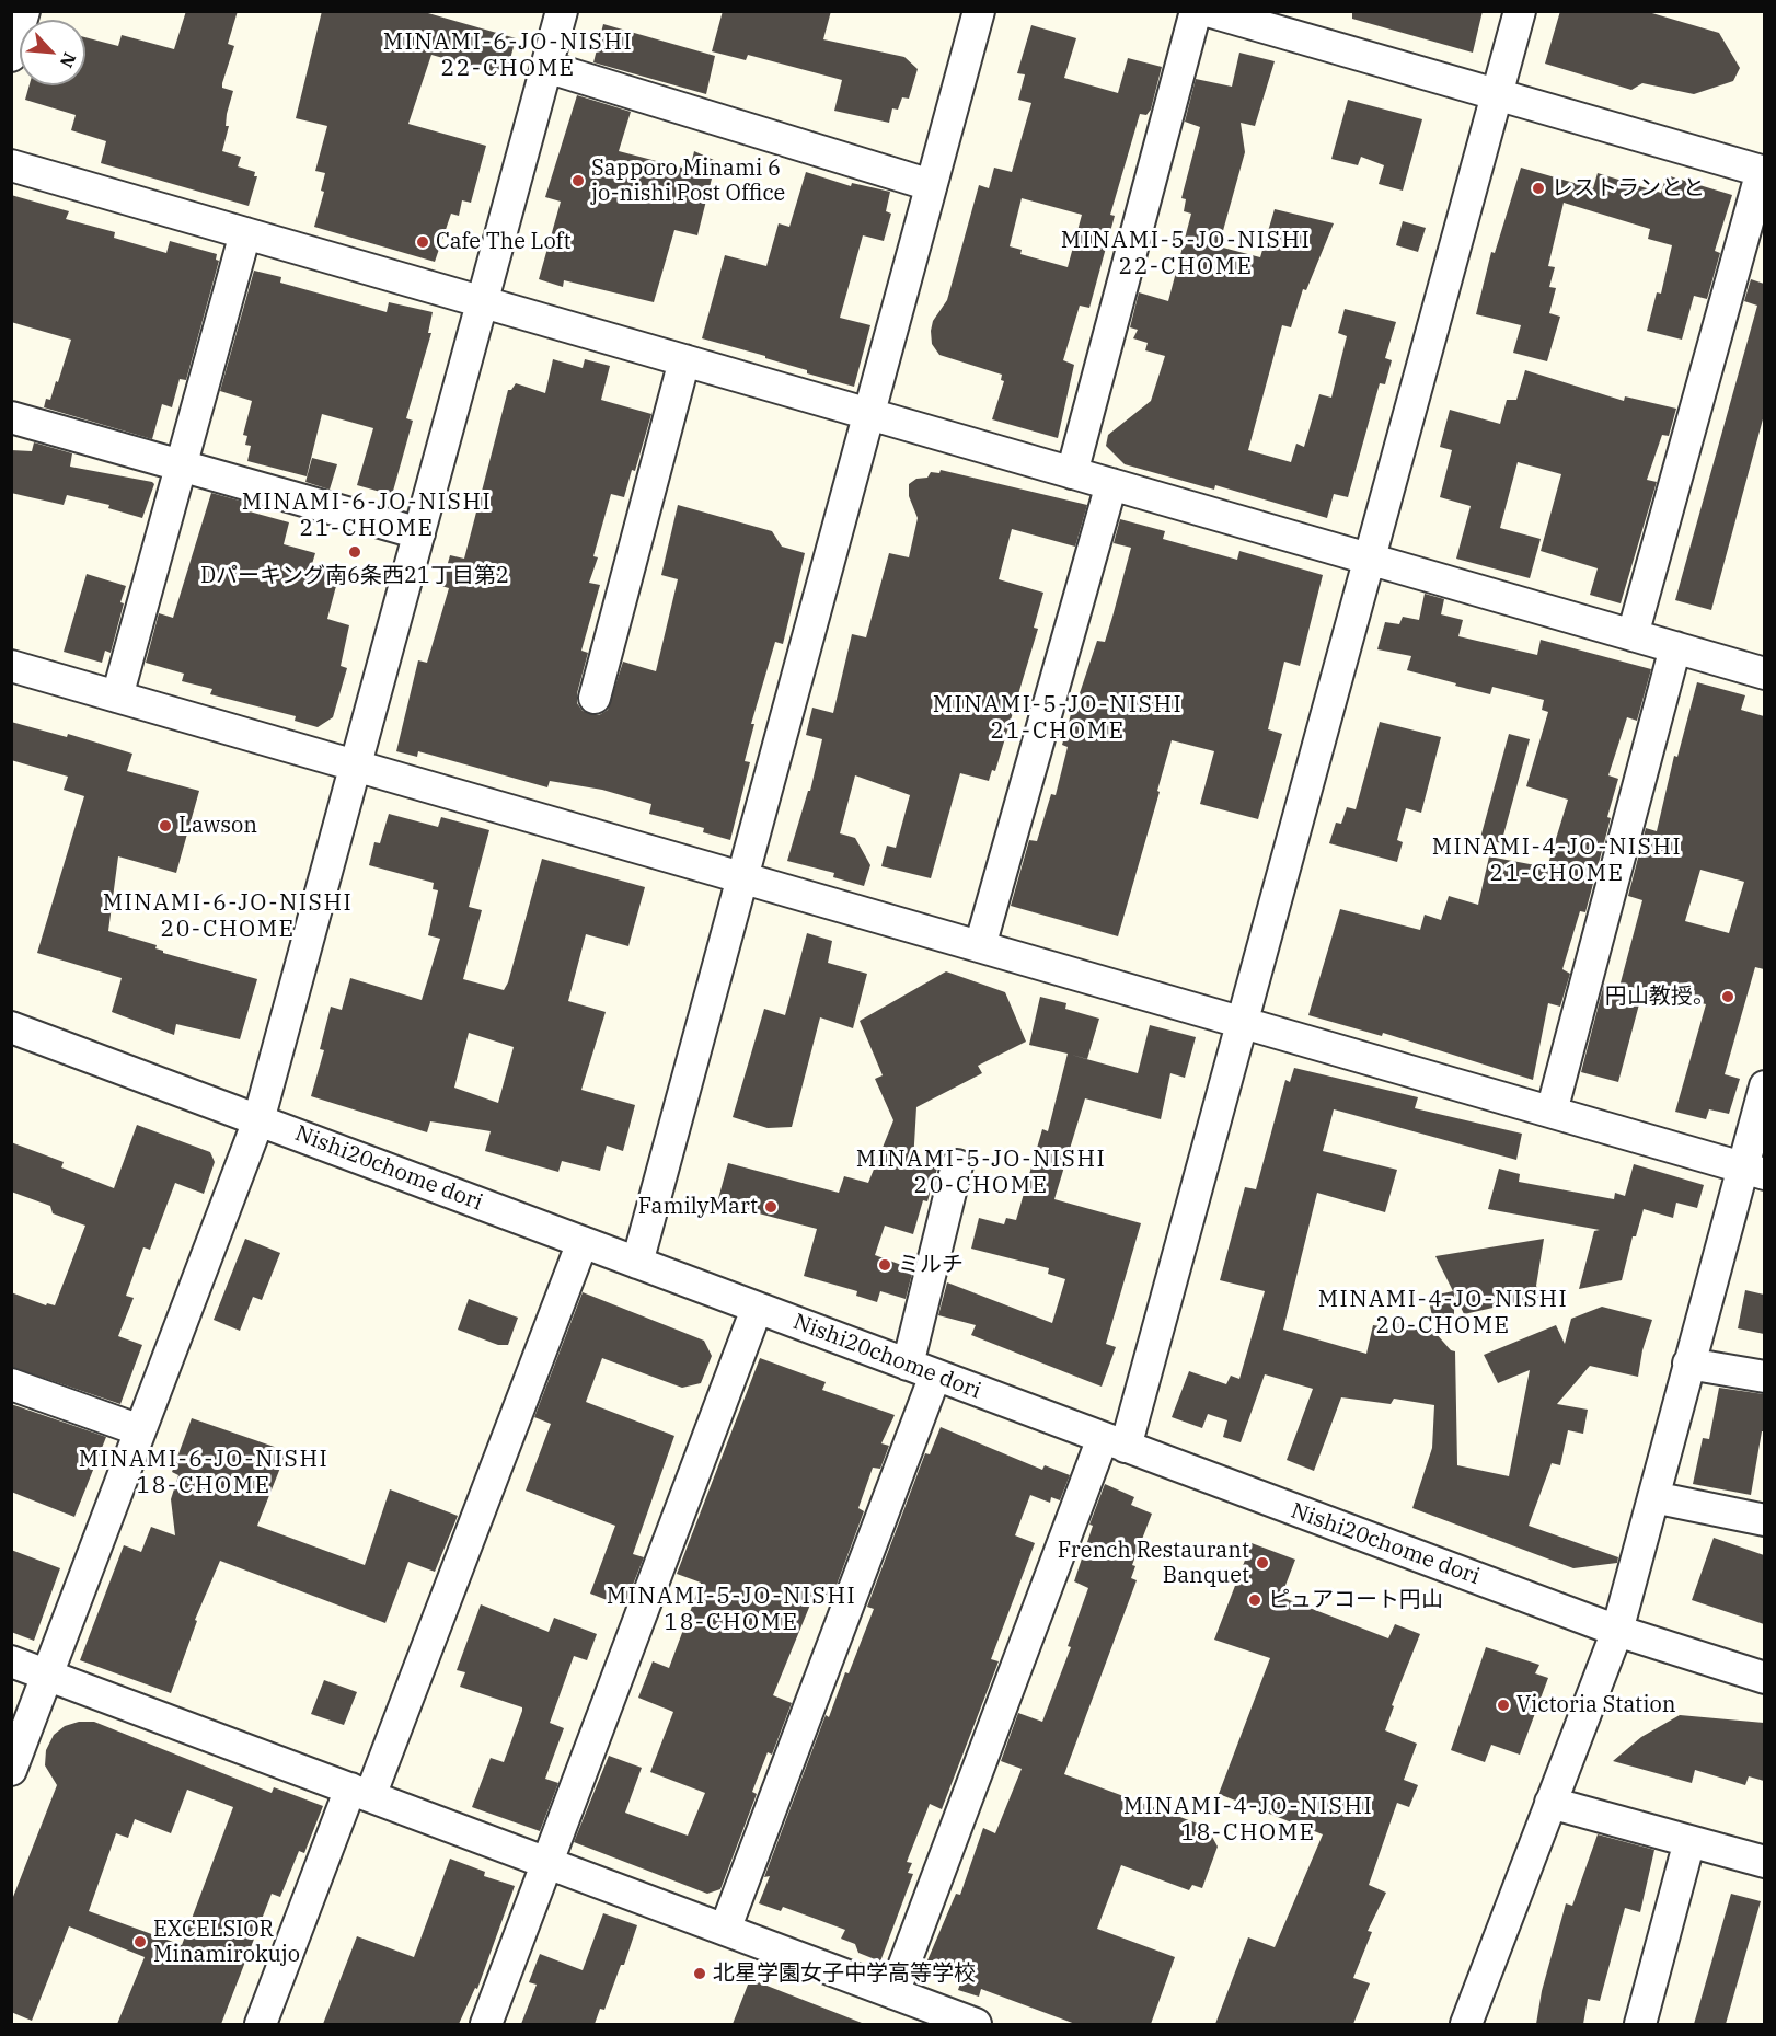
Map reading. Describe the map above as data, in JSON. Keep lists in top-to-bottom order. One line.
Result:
{"streets":{"street":["Nishi20chome dori"]},"districts":["MINAMI-6-JO-NISHI 22-CHOME","MINAMI-5-JO-NISHI 22-CHOME","MINAMI-6-JO-NISHI 21-CHOME","MINAMI-5-JO-NISHI 21-CHOME","MINAMI-4-JO-NISHI 21-CHOME","MINAMI-6-JO-NISHI 20-CHOME","MINAMI-5-JO-NISHI 20-CHOME","MINAMI-4-JO-NISHI 20-CHOME","MINAMI-6-JO-NISHI 18-CHOME","MINAMI-5-JO-NISHI 18-CHOME","MINAMI-4-JO-NISHI 18-CHOME"],"places":["Sapporo Minami 6 jo-nishi Post Office","レストランとと","Cafe The Loft","Dパーキング南6条西21丁目第2","Lawson","円山教授。","FamilyMart","ミルチ","French Restaurant Banquet","ピュアコート円山","Victoria Station","EXCELSIOR Minamirokujo","北星学園女子中学高等学校"],"north":"bottom right"}
